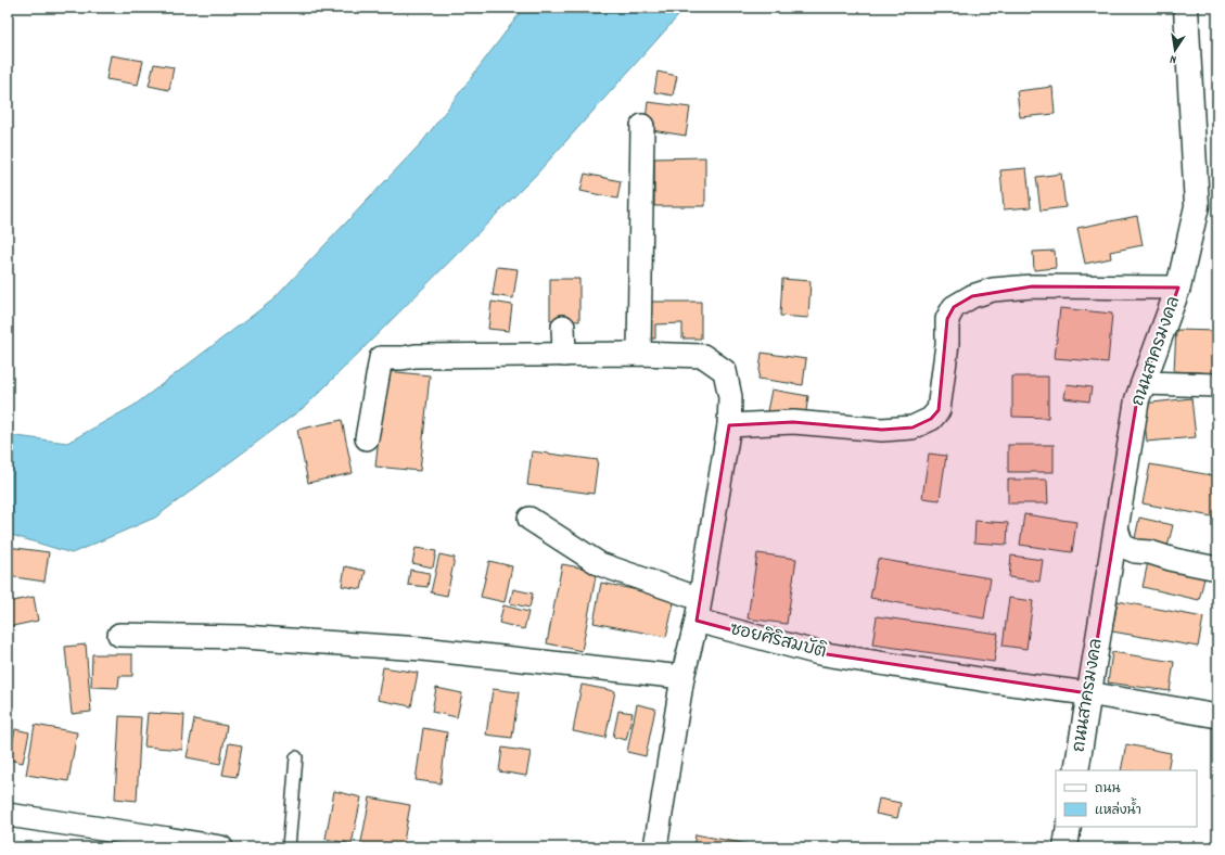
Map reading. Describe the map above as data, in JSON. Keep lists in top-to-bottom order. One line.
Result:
{"streets":{"street":["ถนนสาครมงคล","ซอยศิริสมบัติ"]},"crossings":[["ถนนสาครมงคล","ซอยศิริสมบัติ"]],"legend":["ถนน","แหล่งน้ำ"],"north":"bottom"}
